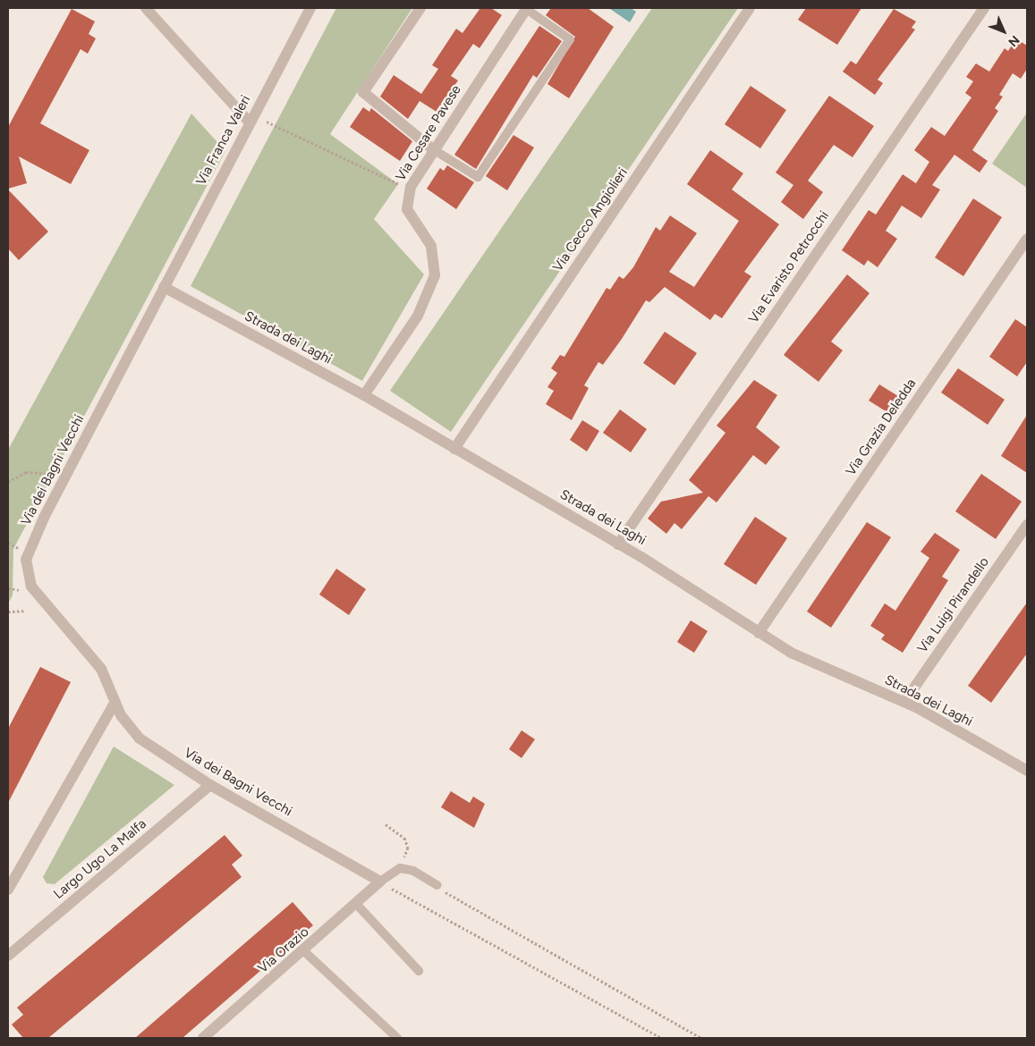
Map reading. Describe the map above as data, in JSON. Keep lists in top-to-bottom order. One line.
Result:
{"streets":{"street":["Via Cesare Pavese","Via Franca Valeri","Via Cecco Angiolieri","Via Evaristo Petrocchi","Strada dei Laghi","Via Grazia Deledda","Via dei Bagni Vecchi","Via Luigi Pirandello","Largo Ugo La Malfa","Via Orazio"]},"crossings":[["Via Cesare Pavese","Strada dei Laghi"],["Via Franca Valeri","Strada dei Laghi"],["Via Franca Valeri","Via dei Bagni Vecchi"],["Via Cecco Angiolieri","Strada dei Laghi"],["Via Evaristo Petrocchi","Strada dei Laghi"],["Strada dei Laghi","Via Grazia Deledda"],["Strada dei Laghi","Via dei Bagni Vecchi"],["Strada dei Laghi","Via Luigi Pirandello"],["Via dei Bagni Vecchi","Largo Ugo La Malfa"],["Via dei Bagni Vecchi","Via Orazio"]],"north":"bottom right"}
